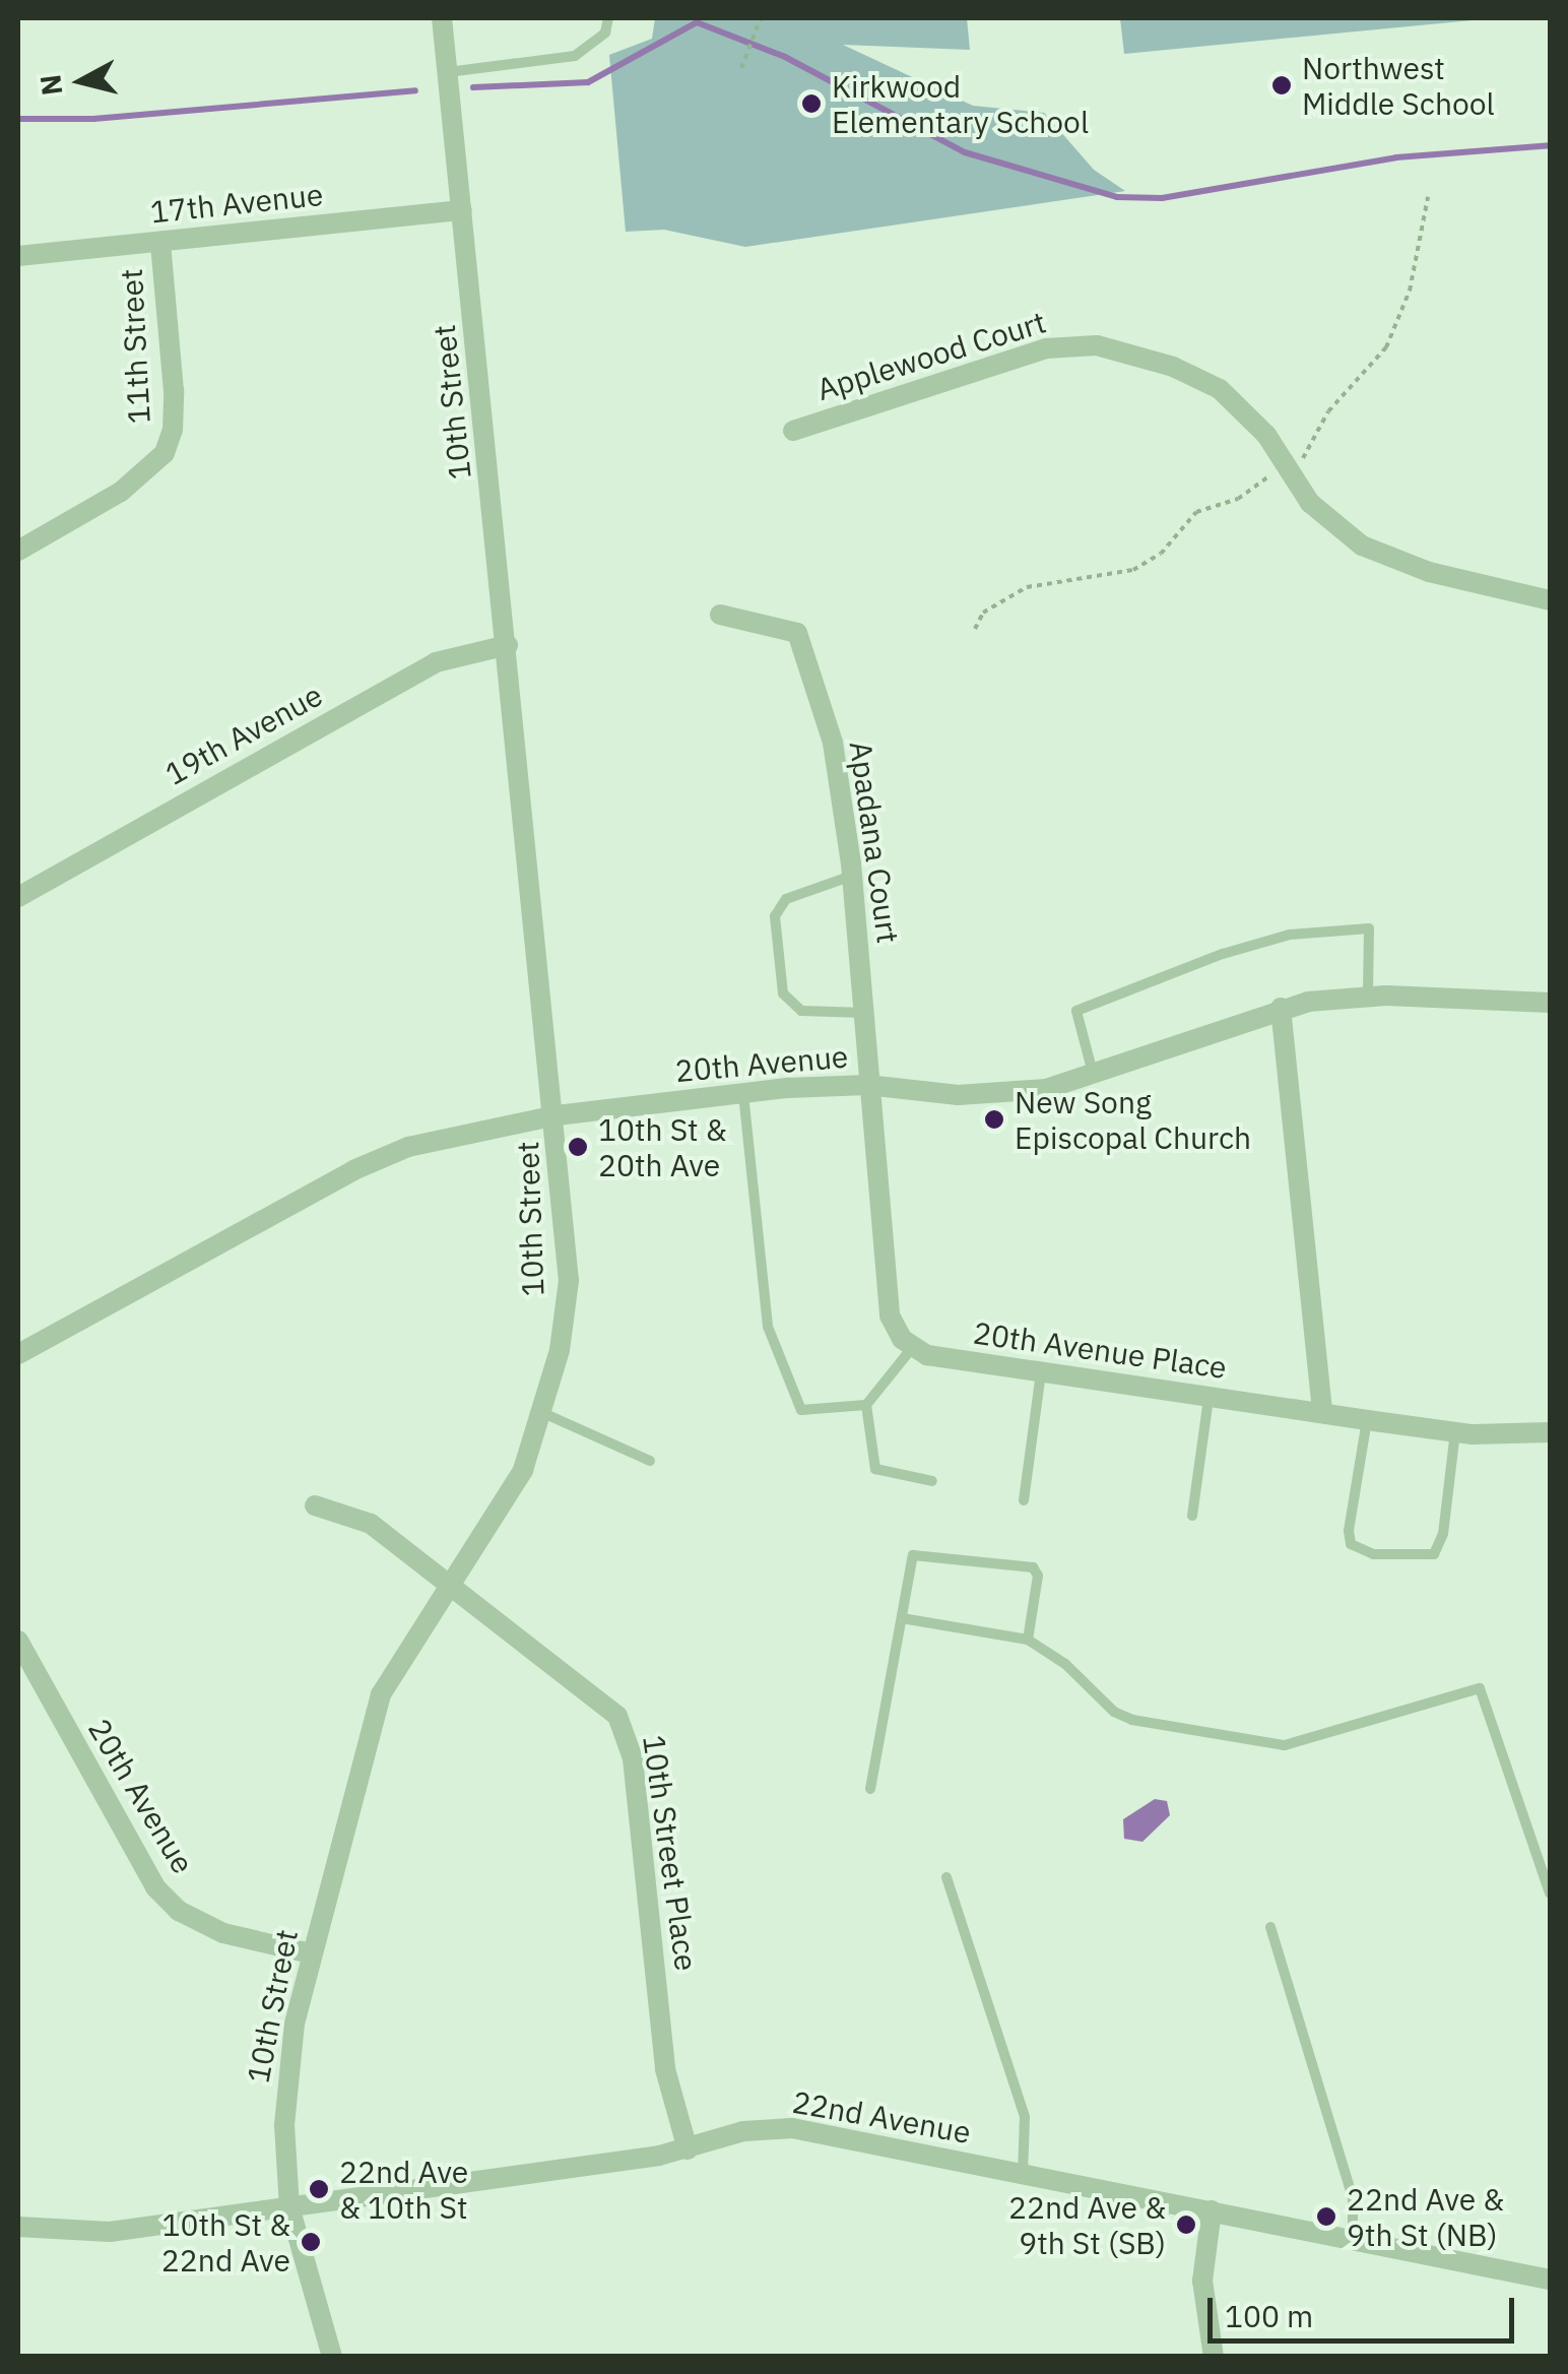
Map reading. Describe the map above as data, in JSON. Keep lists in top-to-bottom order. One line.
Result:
{"streets":{"street":["17th Avenue","11th Street","Applewood Court","10th Street","19th Avenue","Apadana Court","20th Avenue","20th Avenue Place","10th Street Place","22nd Avenue"]},"crossings":[["17th Avenue","11th Street"],["17th Avenue","10th Street"],["10th Street","19th Avenue"],["10th Street","20th Avenue"],["10th Street","10th Street Place"],["10th Street","22nd Avenue"],["Apadana Court","20th Avenue"],["10th Street Place","22nd Avenue"]],"places":["Northwest Middle School","Kirkwood Elementary School","New Song Episcopal Church","10th St & 20th Ave","22nd Ave & 10th St","22nd Ave & 9th St (NB)","22nd Ave & 9th St (SB)","10th St & 22nd Ave"],"scale_bar":"100 m","north":"left"}
